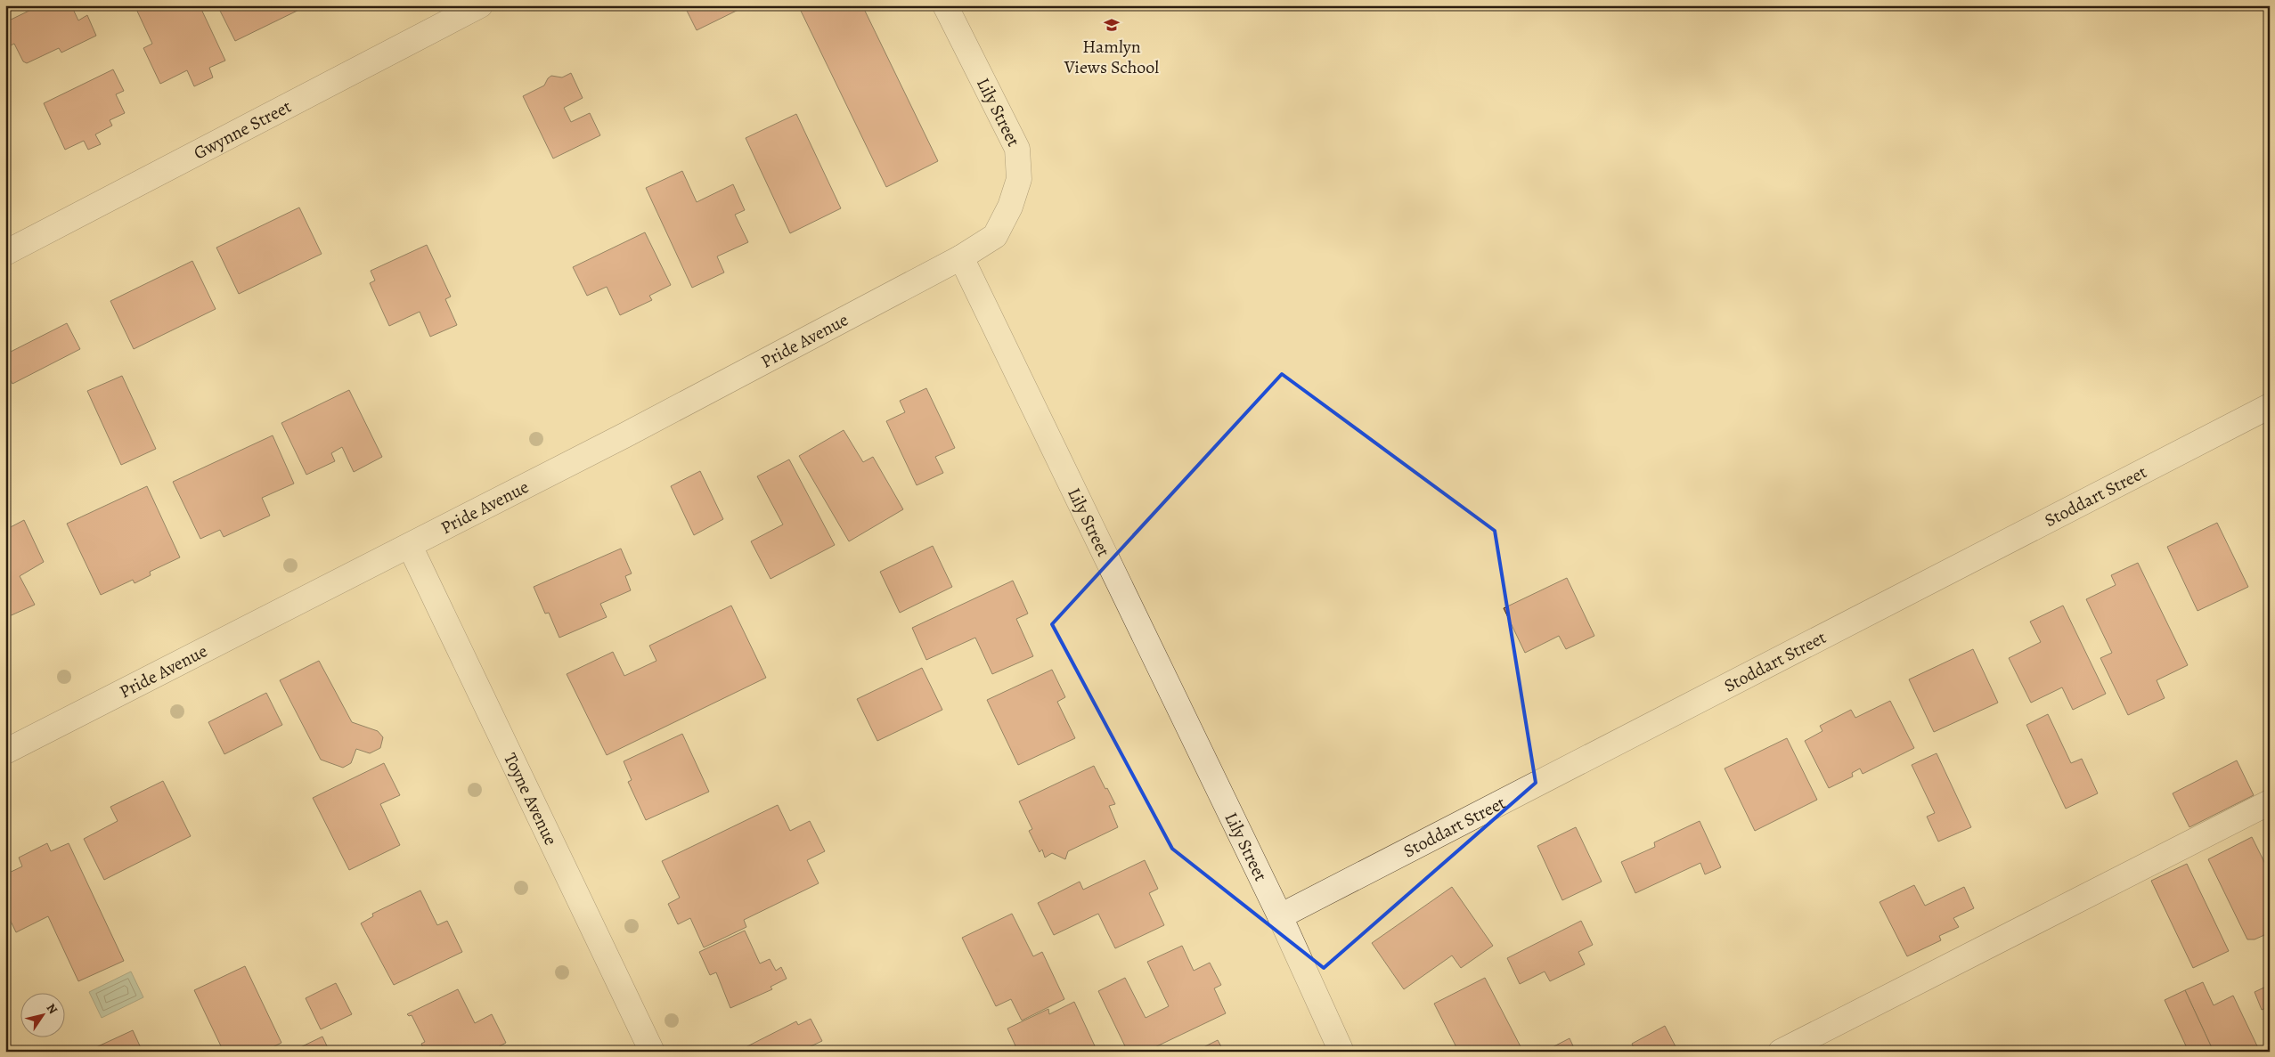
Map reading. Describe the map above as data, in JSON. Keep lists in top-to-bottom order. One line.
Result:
{"streets":{"street":["Lily Street","Gwynne Street","Pride Avenue","Stoddart Street","Toyne Avenue"]},"crossings":[["Lily Street","Pride Avenue"],["Lily Street","Stoddart Street"],["Pride Avenue","Toyne Avenue"]],"places":{"school or university":["Hamlyn Views School"]},"north":"top right"}
